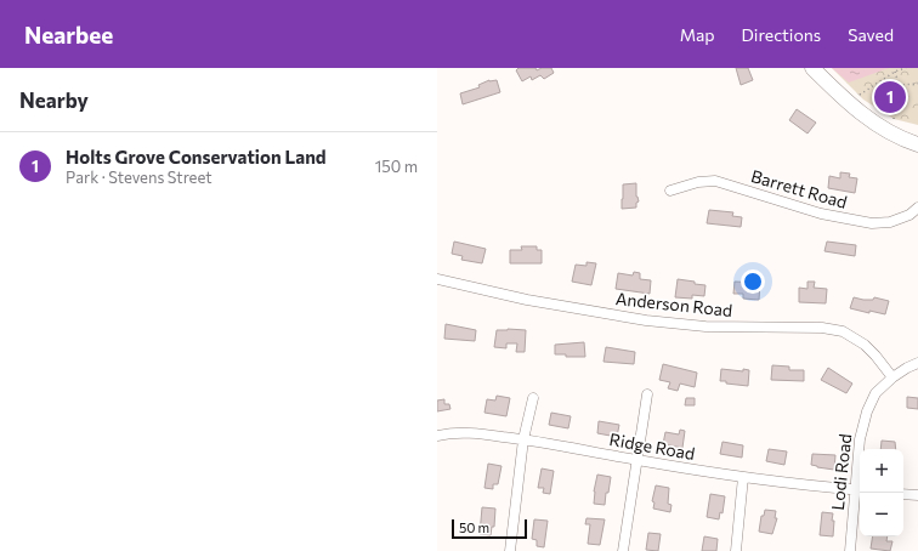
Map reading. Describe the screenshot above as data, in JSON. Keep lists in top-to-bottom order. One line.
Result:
{"streets":{"street":["Barrett Road","Anderson Road","Ridge Road","Lodi Road"]},"crossings":[["Anderson Road","Lodi Road"],["Ridge Road","Lodi Road"]],"scale_bar":"50 m","page":{"header":"Nearbee","nav":["Map","Directions","Saved"],"heading":"Nearby","pins":"1","list":[{"mark":"1","name":"Holts Grove Conservation Land","note":"Park · Stevens Street","value":"150 m"}],"map_buttons":["+","−"],"scale":"50 m"}}
